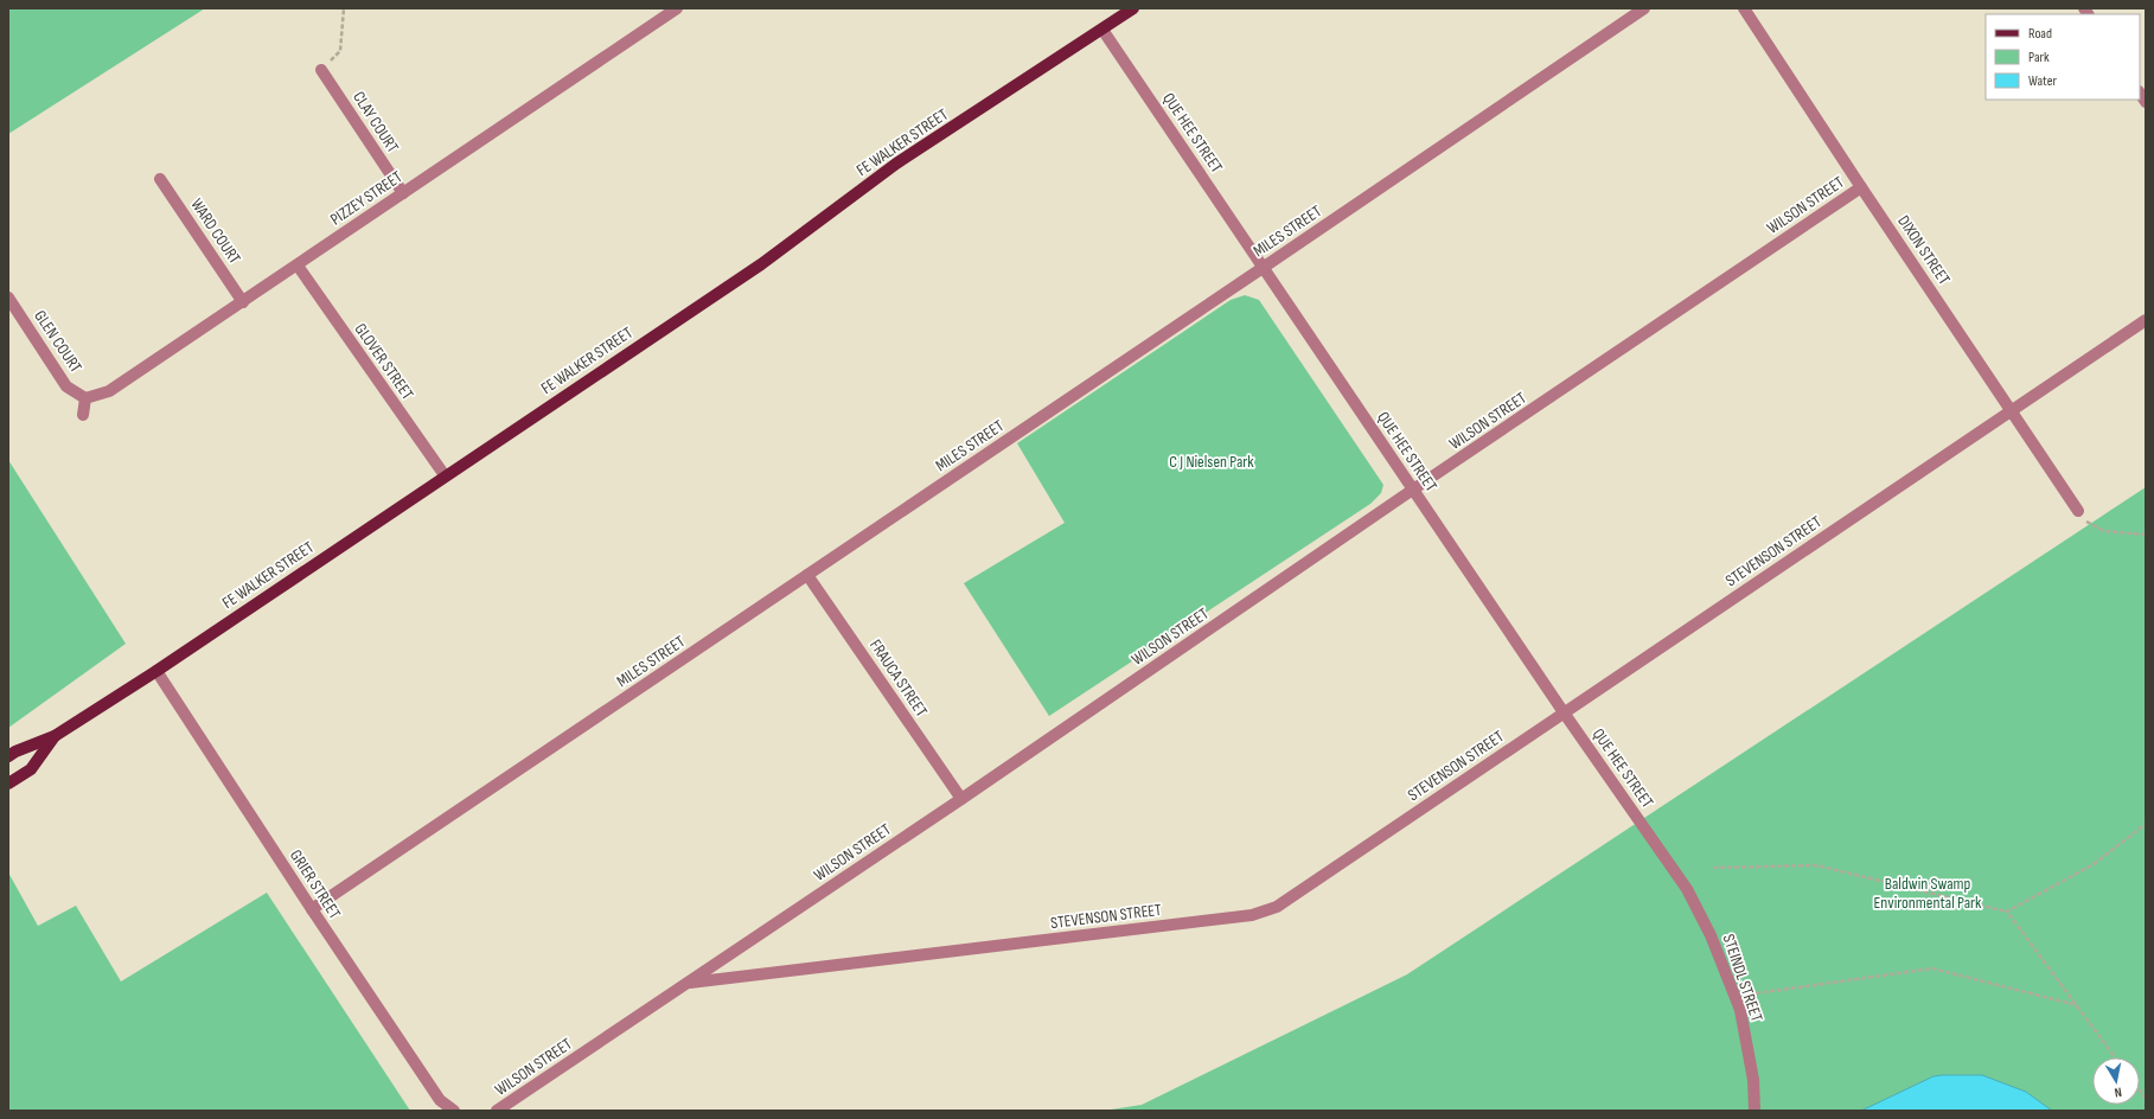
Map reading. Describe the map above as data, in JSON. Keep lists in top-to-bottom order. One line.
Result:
{"streets":{"main road":["FE WALKER STREET"],"street":["CLAY COURT","QUE HEE STREET","PIZZEY STREET","WILSON STREET","WARD COURT","MILES STREET","DIXON STREET","GLEN COURT","GLOVER STREET","STEVENSON STREET","FRAUCA STREET","GRIER STREET","STEINDL STREET"]},"crossings":[["CLAY COURT","PIZZEY STREET"],["QUE HEE STREET","FE WALKER STREET"],["QUE HEE STREET","WILSON STREET"],["QUE HEE STREET","MILES STREET"],["QUE HEE STREET","STEVENSON STREET"],["QUE HEE STREET","STEINDL STREET"],["FE WALKER STREET","GLOVER STREET"],["FE WALKER STREET","GRIER STREET"],["PIZZEY STREET","WARD COURT"],["PIZZEY STREET","GLEN COURT"],["PIZZEY STREET","GLOVER STREET"],["WILSON STREET","DIXON STREET"],["WILSON STREET","STEVENSON STREET"],["WILSON STREET","FRAUCA STREET"],["MILES STREET","FRAUCA STREET"],["MILES STREET","GRIER STREET"],["DIXON STREET","STEVENSON STREET"]],"parks":["C J Nielsen Park","Baldwin Swamp Environmental Park"],"legend":["Road","Park","Water"],"north":"bottom"}
